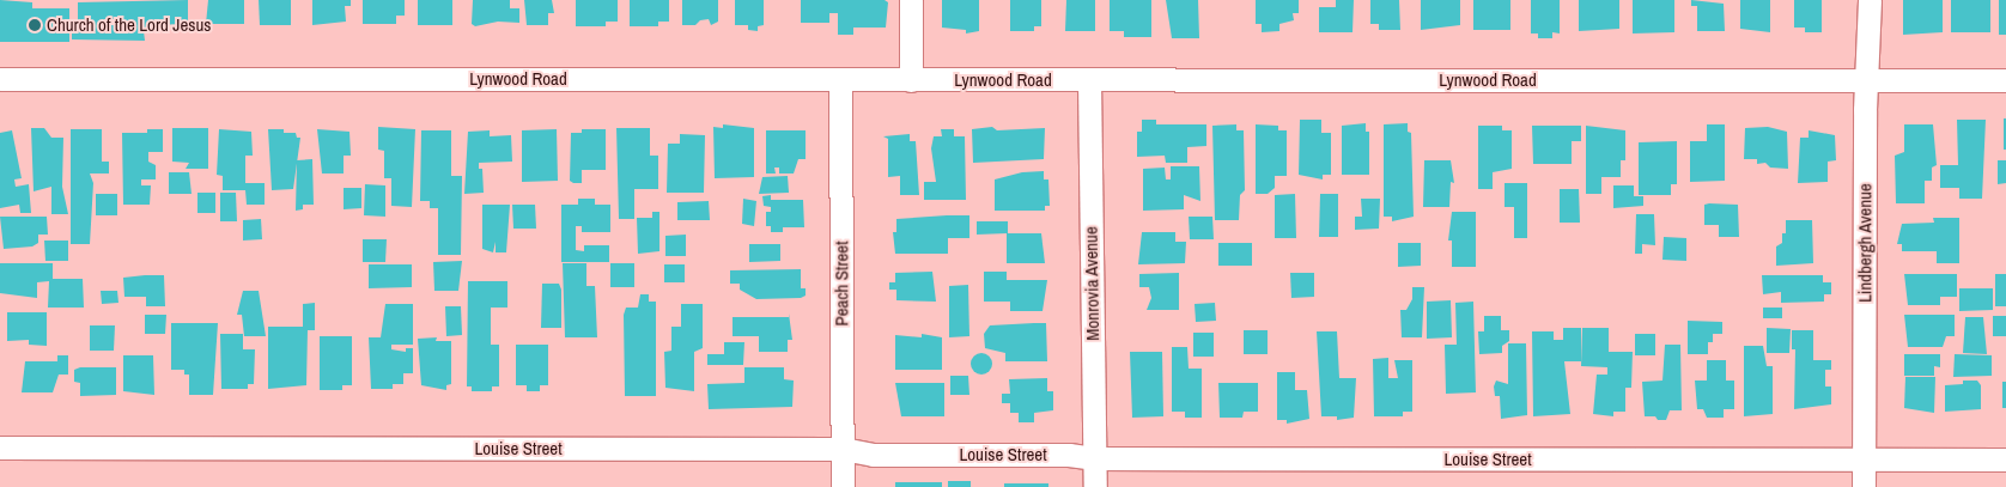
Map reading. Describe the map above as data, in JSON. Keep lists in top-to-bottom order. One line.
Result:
{"streets":{"street":["Lynwood Road","Lindbergh Avenue","Peach Street","Monrovia Avenue","Louise Street"]},"crossings":[["Lynwood Road","Lindbergh Avenue"],["Lynwood Road","Peach Street"],["Lynwood Road","Monrovia Avenue"],["Lindbergh Avenue","Louise Street"],["Peach Street","Louise Street"],["Monrovia Avenue","Louise Street"]],"places":["Church of the Lord Jesus"]}
